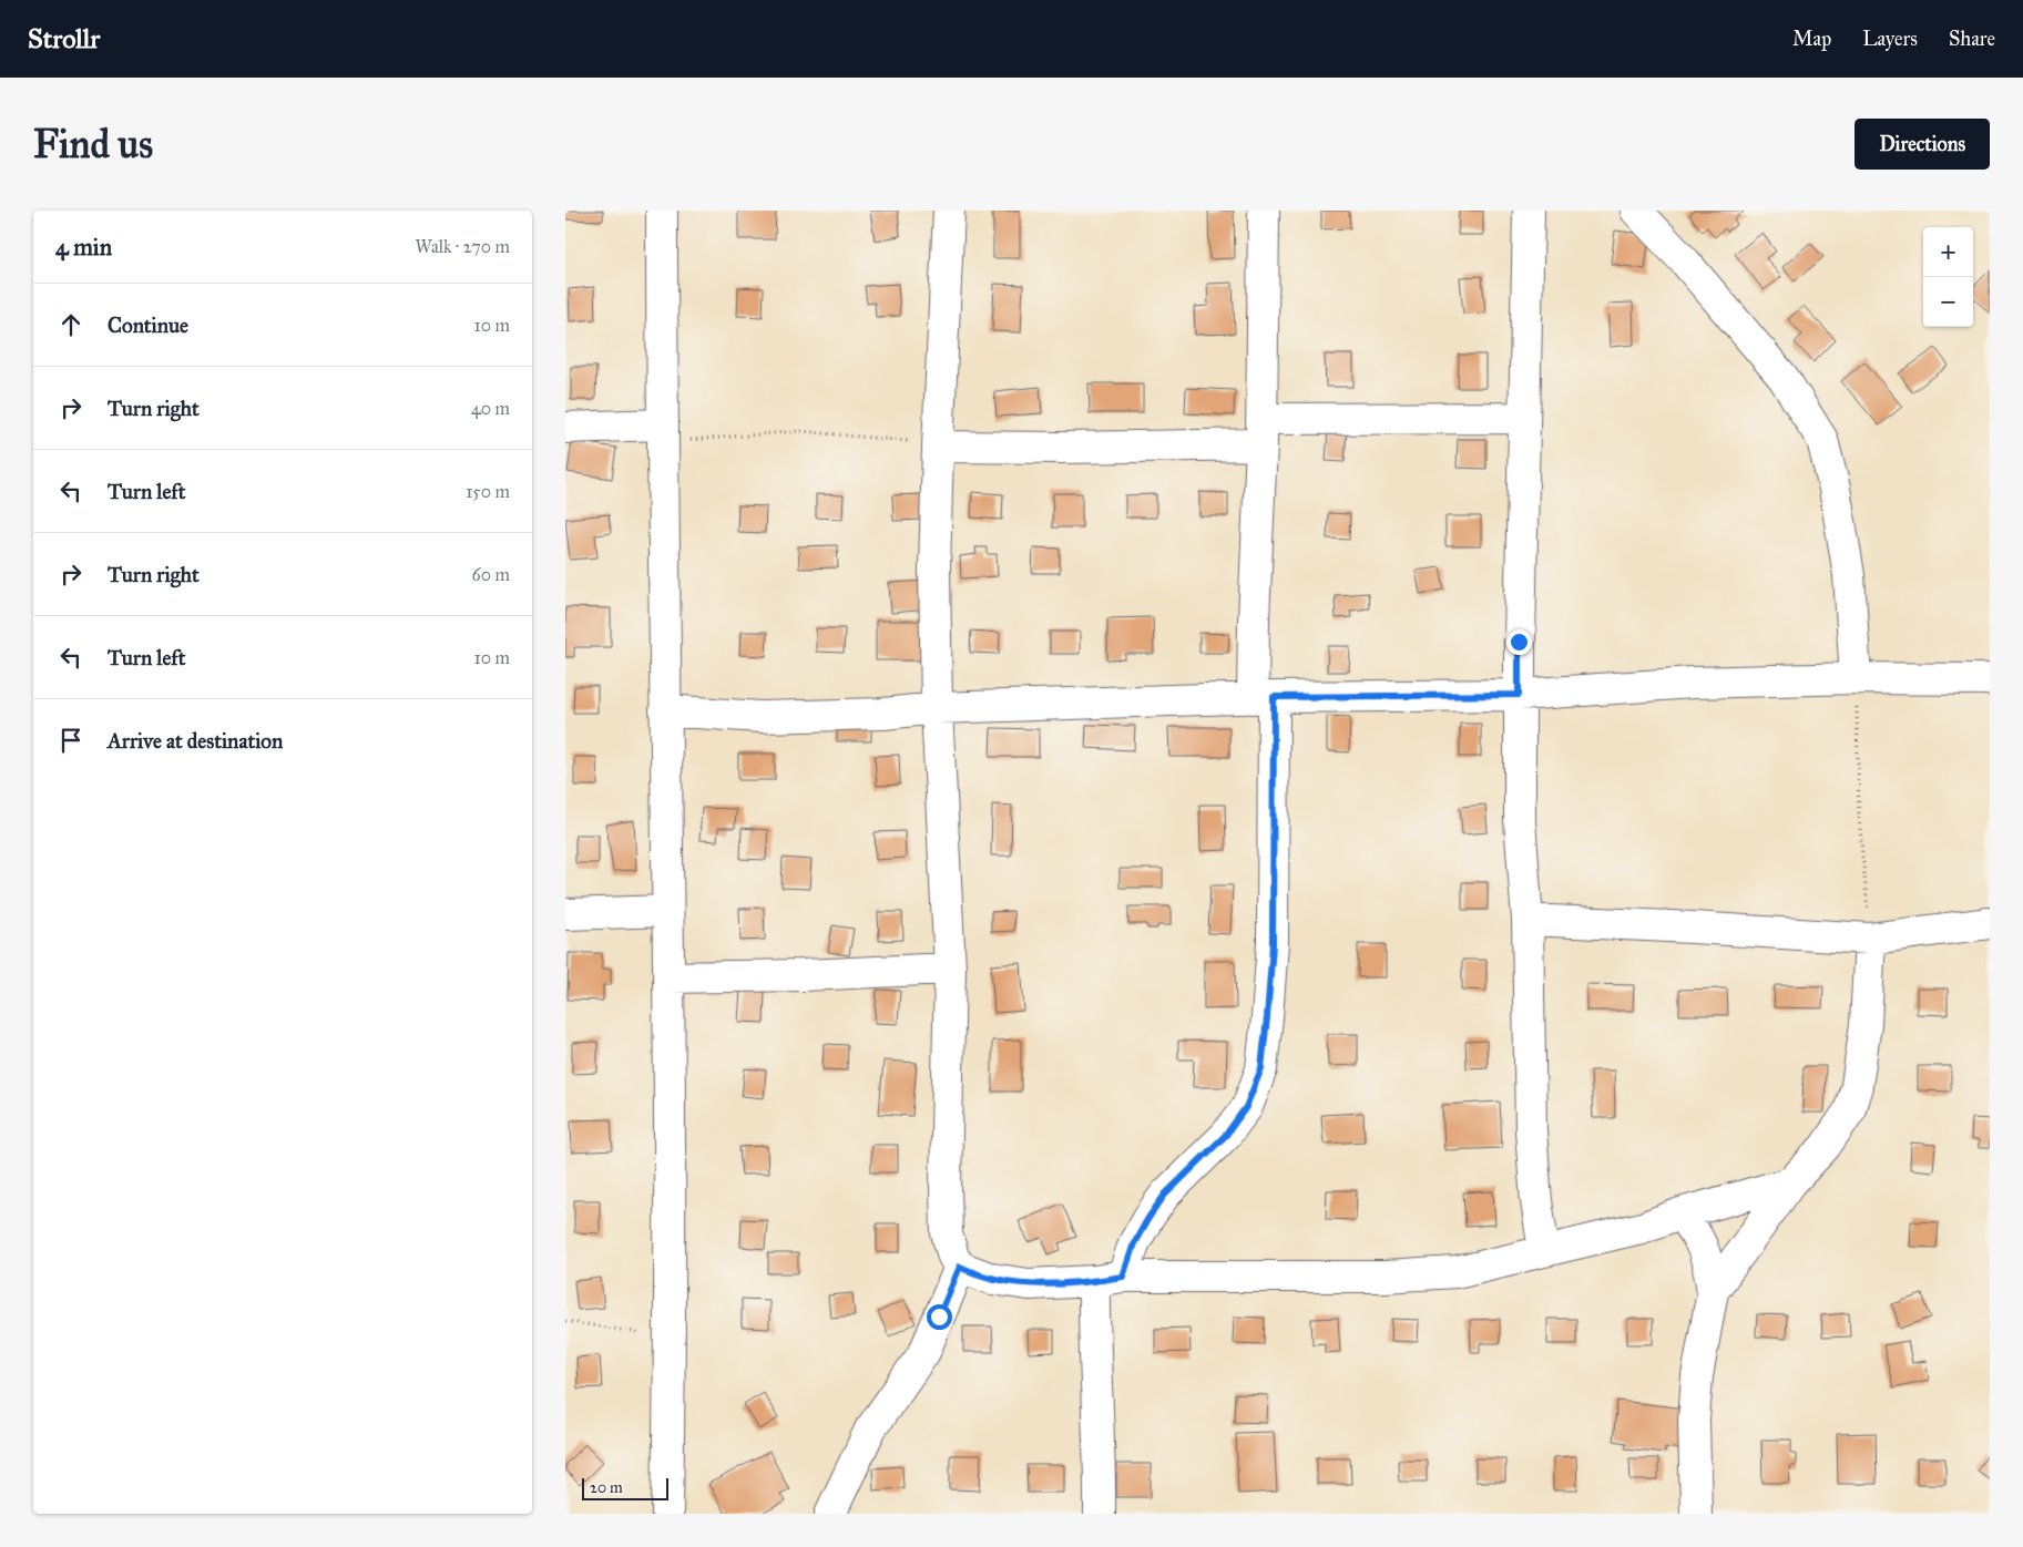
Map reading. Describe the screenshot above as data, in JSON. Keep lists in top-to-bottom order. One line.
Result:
{"scale_bar":"20 m","page":{"header":"Strollr","nav":["Map","Layers","Share"],"buttons":"Directions","title":"Find us","heading":["4 min","Walk · 270 m"],"map_buttons":["+","−"],"list":[["Continue","10 m"],["Turn right","40 m"],["Turn left","150 m"],["Turn right","60 m"],["Turn left","10 m"],"Arrive at destination"],"scale":"20 m"}}
